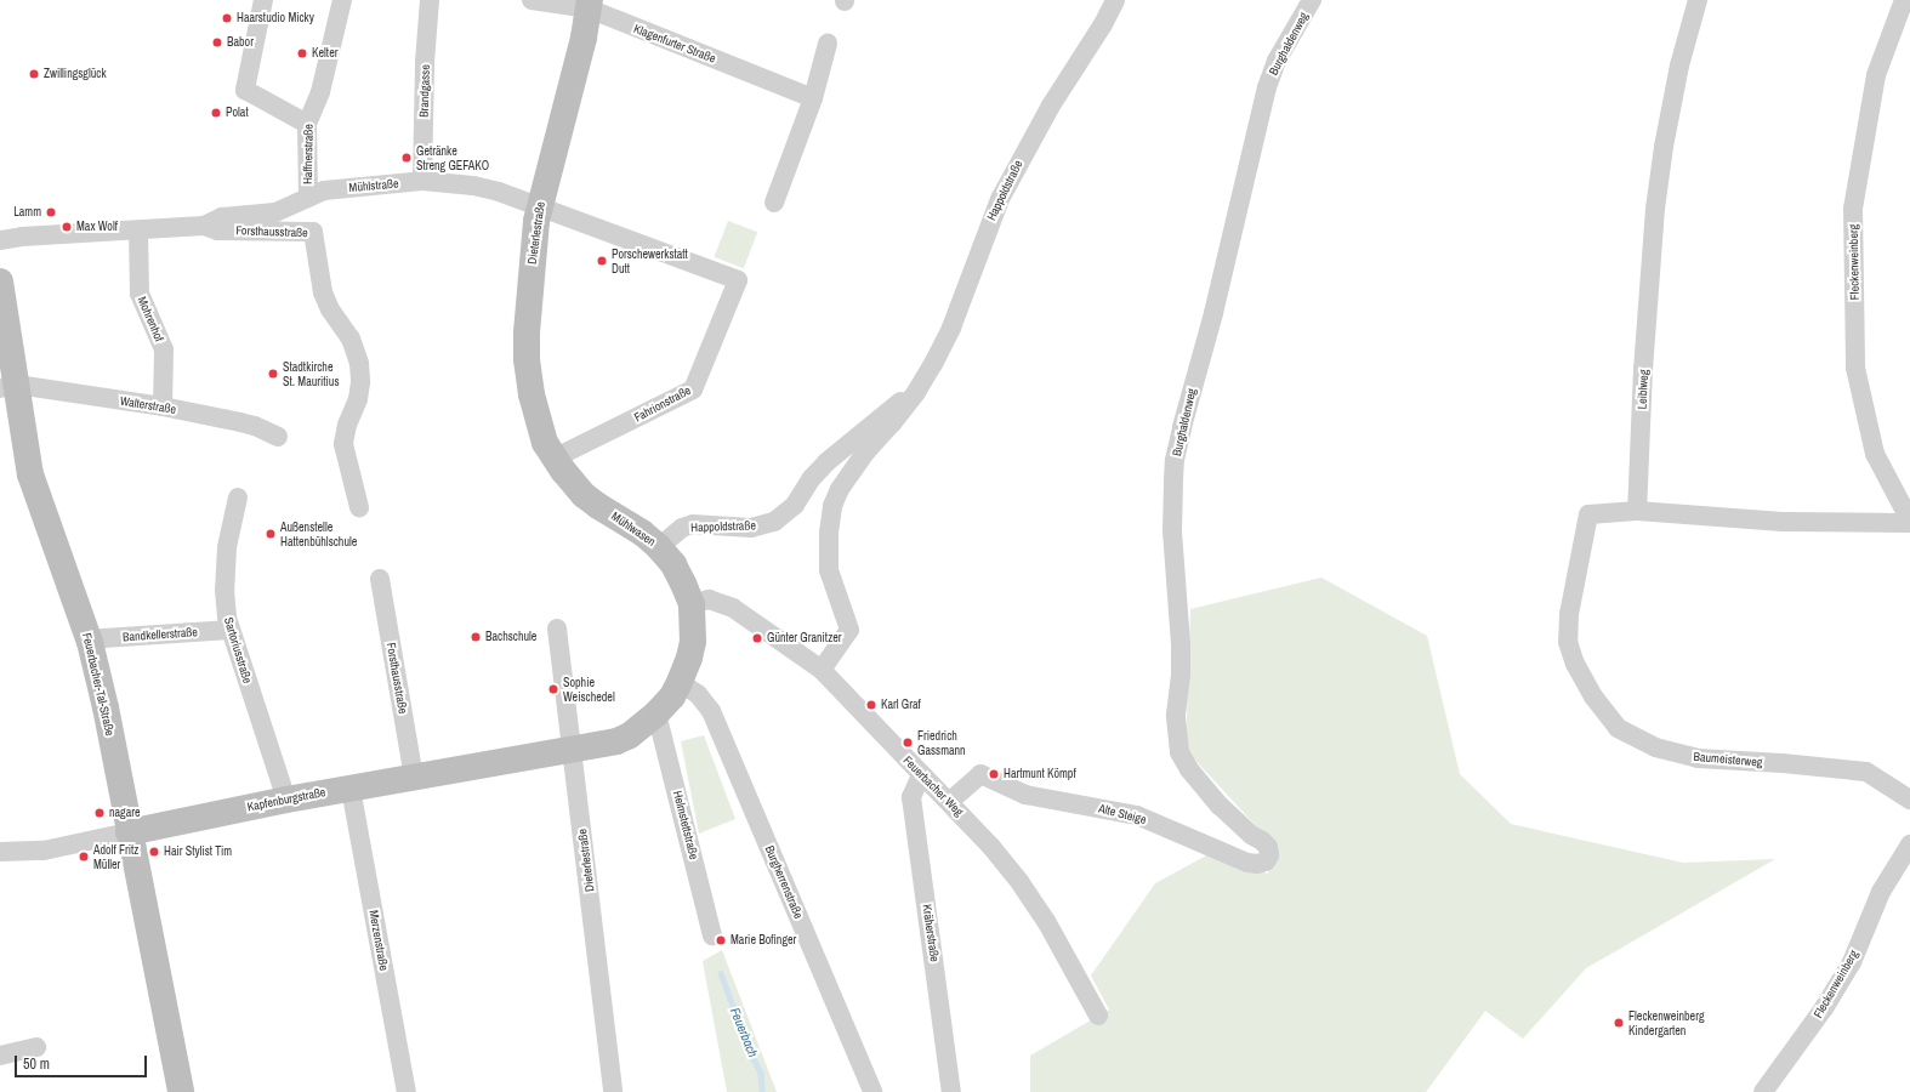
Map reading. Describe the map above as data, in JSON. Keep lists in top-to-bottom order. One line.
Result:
{"streets":{"street":["Klagenfurter Straße","Burghaldenweg","Brandgasse","Haffnerstraße","Mühlstraße","Happoldstraße","Forsthausstraße","Dieterlestraße","Fleckenweinberg","Mohrenhof","Leiblweg","Fahrionstraße","Walterstraße","Mühlwasen","Bandkellerstraße","Sartoriusstraße","Feuerbacher-Tal-Straße","Baumeisterweg","Feuerbacher Weg","Kapfenburgstraße","Alte Steige","Helmstettstraße","Burgherrenstraße","Kräherstraße","Merzenstraße"]},"crossings":[["Klagenfurter Straße","Dieterlestraße"],["Burghaldenweg","Alte Steige"],["Brandgasse","Mühlstraße"],["Haffnerstraße","Mühlstraße"],["Mühlstraße","Forsthausstraße"],["Mühlstraße","Dieterlestraße"],["Mühlstraße","Mohrenhof"],["Mühlstraße","Fahrionstraße"],["Happoldstraße","Mühlwasen"],["Happoldstraße","Feuerbacher Weg"],["Forsthausstraße","Kapfenburgstraße"],["Dieterlestraße","Fahrionstraße"],["Dieterlestraße","Mühlwasen"],["Dieterlestraße","Kapfenburgstraße"],["Mohrenhof","Walterstraße"],["Leiblweg","Baumeisterweg"],["Fahrionstraße","Mühlwasen"],["Walterstraße","Feuerbacher-Tal-Straße"],["Mühlwasen","Feuerbacher Weg"],["Mühlwasen","Kapfenburgstraße"],["Mühlwasen","Helmstettstraße"],["Mühlwasen","Burgherrenstraße"],["Bandkellerstraße","Sartoriusstraße"],["Bandkellerstraße","Feuerbacher-Tal-Straße"],["Sartoriusstraße","Kapfenburgstraße"],["Feuerbacher-Tal-Straße","Kapfenburgstraße"],["Feuerbacher Weg","Alte Steige"],["Feuerbacher Weg","Kräherstraße"],["Kapfenburgstraße","Merzenstraße"]],"water":["Feuerbach"],"places":["Haarstudio Micky","Babor","Kelter","Zwillingsglück","Polat","Getränke Streng GEFAKO","Lamm","Max Wolf","Porschewerkstatt Dutt","Stadtkirche St. Mauritius","Außenstelle Hattenbühlschule","Bachschule","Günter Granitzer","Sophie Weischedel","Karl Graf","Friedrich Gassmann","Hartmunt Kömpf","nagare","Hair Stylist Tim","Adolf Fritz Müller","Marie Bofinger","Fleckenweinberg Kindergarten"],"scale_bar":"50 m"}
